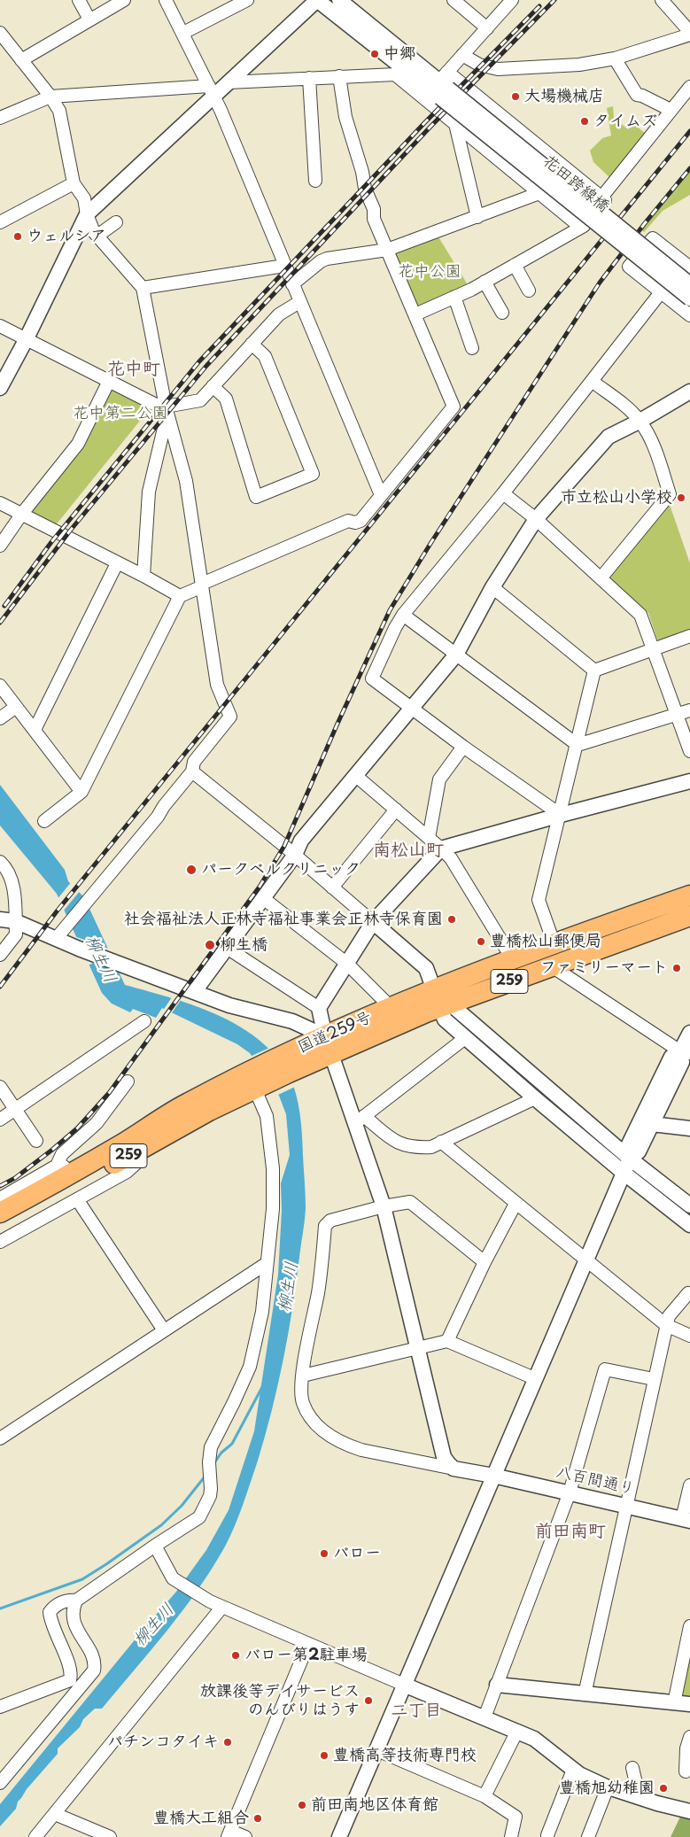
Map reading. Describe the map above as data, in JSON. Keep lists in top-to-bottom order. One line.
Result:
{"streets":{"highway":["259","国道259号"],"street":["花田跨線橋","八百間通り"]},"districts":["花中町","南松山町","前田南町","二丁目"],"water":["柳生川"],"parks":["花中公園","花中第二公園"],"places":["中郷","大場機械店","タイムズ","ウェルシア","市立松山小学校","パークベルクリニック","社会福祉法人正林寺福祉事業会正林寺保育園","豊橋松山郵便局","柳生橋","ファミリーマート","バロー","バロー第2駐車場","放課後等デイサービス のんびりはうす","パチンコタイキ","豊橋高等技術専門校","豊橋旭幼稚園","前田南地区体育館","豊橋大工組合"]}
